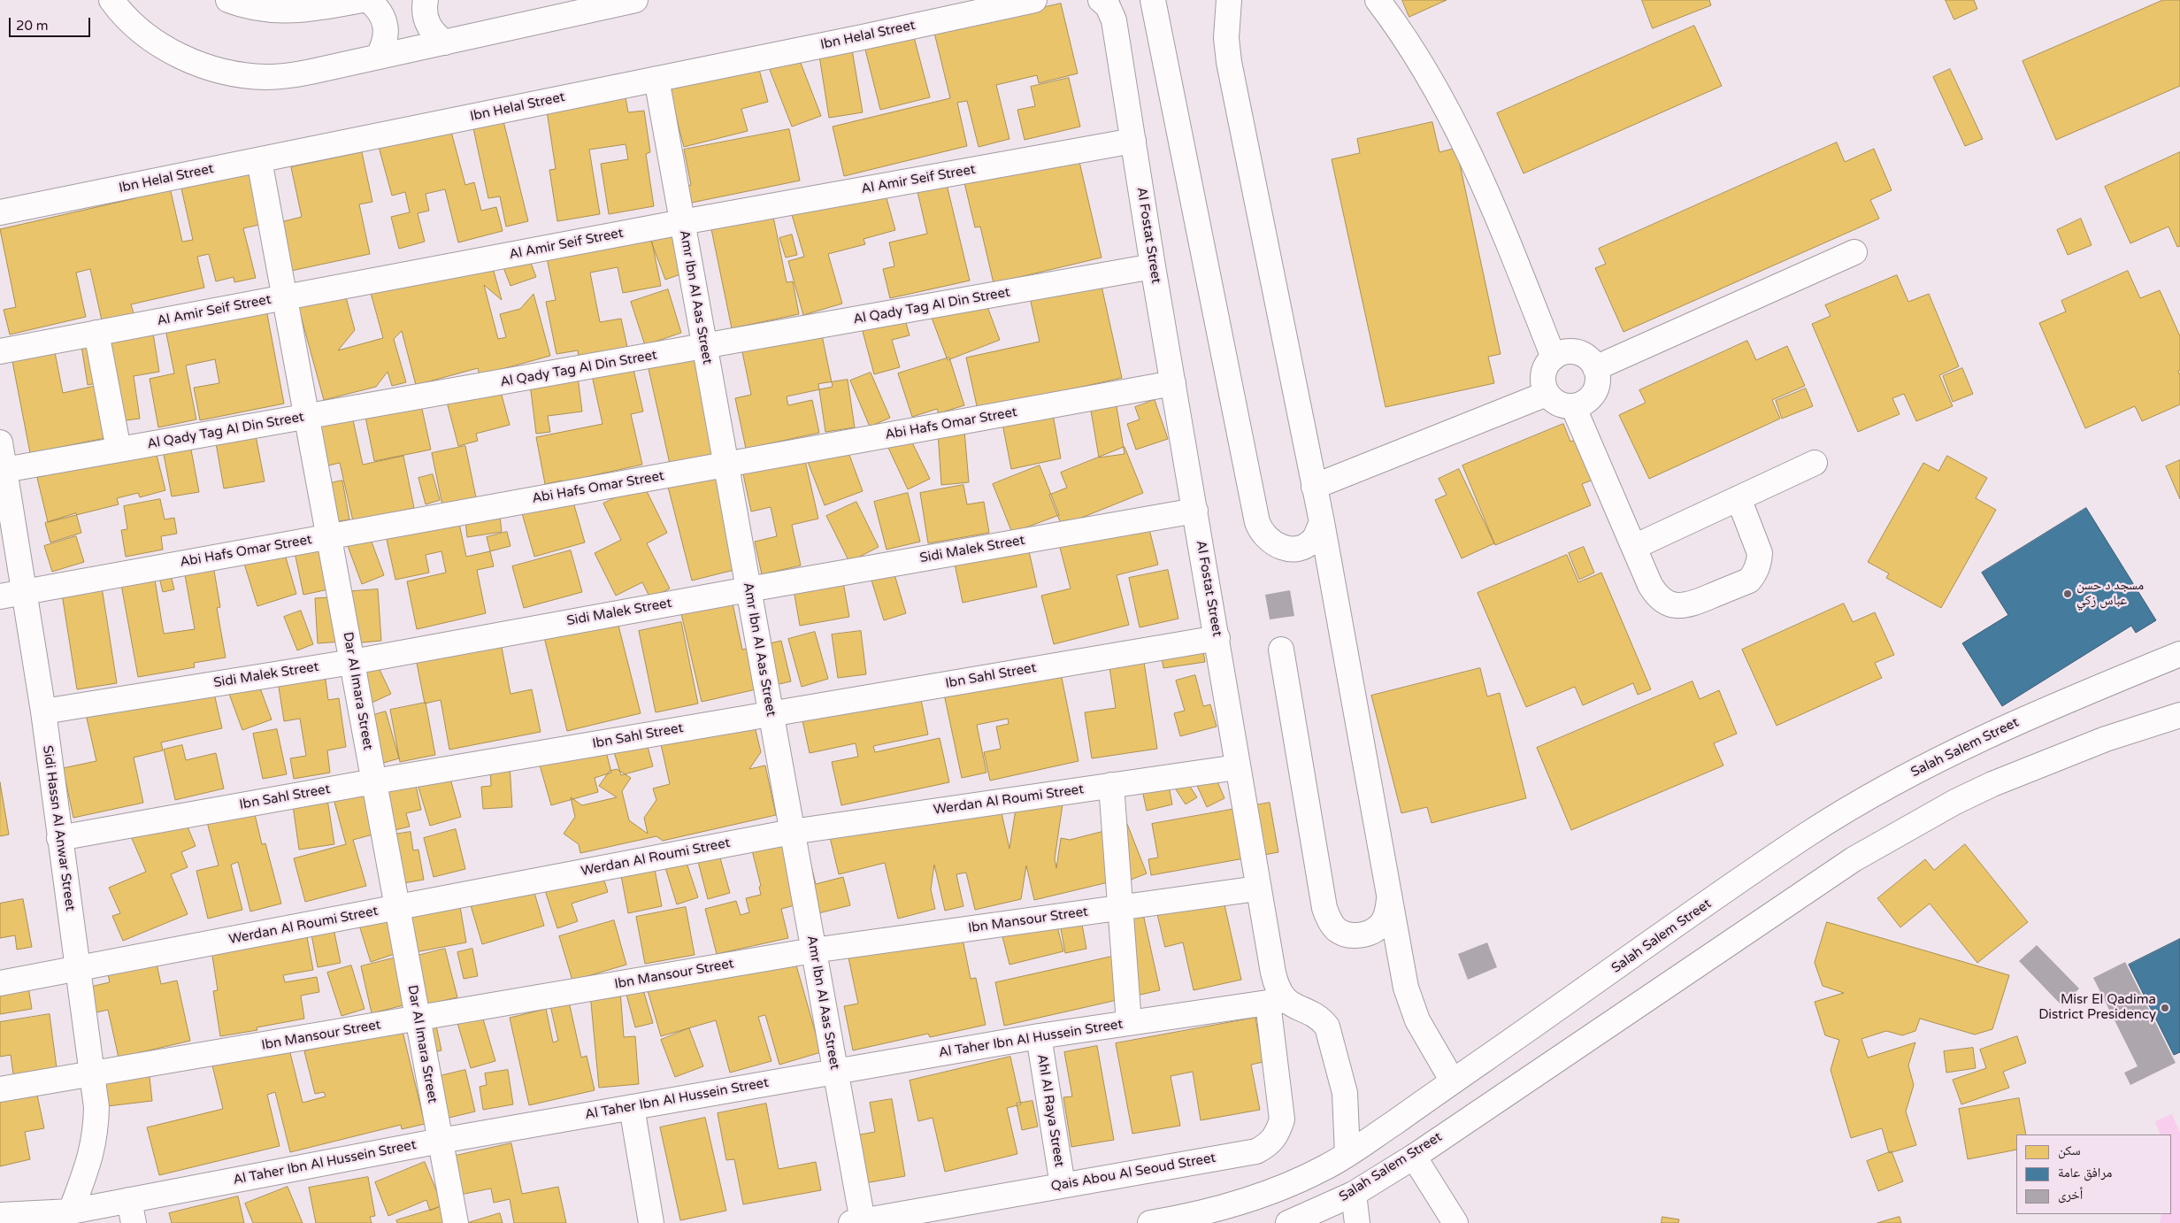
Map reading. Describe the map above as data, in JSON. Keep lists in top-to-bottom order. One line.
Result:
{"streets":{"main road":["Ibn Helal Street","Al Amir Seif Street","Al Fostat Street","Amr Ibn Al Aas Street","Al Qady Tag Al Din Street","Abi Hafs Omar Street","Sidi Malek Street","Ibn Sahl Street","Dar Al Imara Street","Salah Salem Street","Werdan Al Roumi Street","Sidi Hassn Al Anwar Street","Ibn Mansour Street","Al Taher Ibn Al Hussein Street","Ahl Al Raya Street","Qais Abou Al Seoud Street"]},"crossings":[["Ibn Helal Street","Amr Ibn Al Aas Street"],["Ibn Helal Street","Dar Al Imara Street"],["Al Amir Seif Street","Al Fostat Street"],["Al Amir Seif Street","Amr Ibn Al Aas Street"],["Al Amir Seif Street","Dar Al Imara Street"],["Al Fostat Street","Al Qady Tag Al Din Street"],["Al Fostat Street","Abi Hafs Omar Street"],["Al Fostat Street","Sidi Malek Street"],["Al Fostat Street","Ibn Sahl Street"],["Al Fostat Street","Werdan Al Roumi Street"],["Al Fostat Street","Ibn Mansour Street"],["Al Fostat Street","Al Taher Ibn Al Hussein Street"],["Al Fostat Street","Qais Abou Al Seoud Street"],["Amr Ibn Al Aas Street","Al Qady Tag Al Din Street"],["Amr Ibn Al Aas Street","Abi Hafs Omar Street"],["Amr Ibn Al Aas Street","Sidi Malek Street"],["Amr Ibn Al Aas Street","Ibn Sahl Street"],["Amr Ibn Al Aas Street","Werdan Al Roumi Street"],["Amr Ibn Al Aas Street","Ibn Mansour Street"],["Amr Ibn Al Aas Street","Al Taher Ibn Al Hussein Street"],["Amr Ibn Al Aas Street","Qais Abou Al Seoud Street"],["Al Qady Tag Al Din Street","Dar Al Imara Street"],["Al Qady Tag Al Din Street","Sidi Hassn Al Anwar Street"],["Abi Hafs Omar Street","Dar Al Imara Street"],["Abi Hafs Omar Street","Sidi Hassn Al Anwar Street"],["Sidi Malek Street","Dar Al Imara Street"],["Sidi Malek Street","Sidi Hassn Al Anwar Street"],["Ibn Sahl Street","Dar Al Imara Street"],["Ibn Sahl Street","Sidi Hassn Al Anwar Street"],["Dar Al Imara Street","Werdan Al Roumi Street"],["Dar Al Imara Street","Ibn Mansour Street"],["Dar Al Imara Street","Al Taher Ibn Al Hussein Street"],["Werdan Al Roumi Street","Sidi Hassn Al Anwar Street"],["Sidi Hassn Al Anwar Street","Ibn Mansour Street"],["Sidi Hassn Al Anwar Street","Al Taher Ibn Al Hussein Street"],["Al Taher Ibn Al Hussein Street","Ahl Al Raya Street"],["Al Taher Ibn Al Hussein Street","Qais Abou Al Seoud Street"],["Ahl Al Raya Street","Qais Abou Al Seoud Street"]],"places":["مسجد د حسن عباس زكي","Misr El Qadima District Presidency"],"legend":["سكن","مرافق عامة","أخرى"],"scale_bar":"20 m"}
